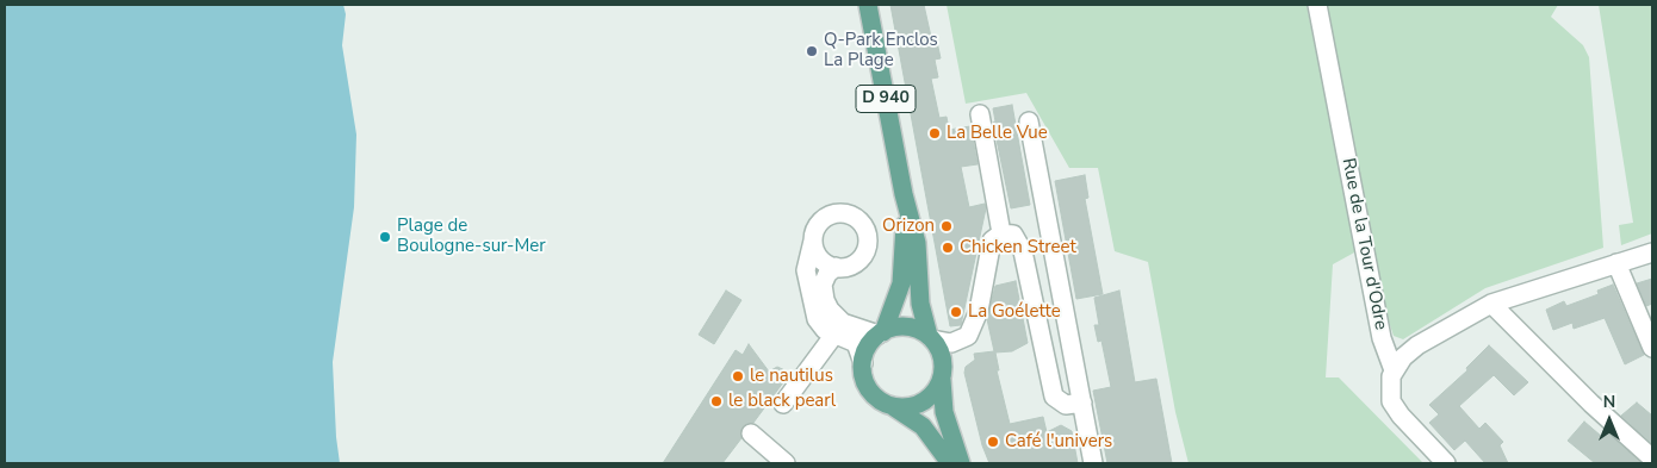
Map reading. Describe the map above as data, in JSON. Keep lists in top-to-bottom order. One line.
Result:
{"streets":{"main road":["D 940"],"street":["Rue de la Tour d'Odre"]},"places":["Q-Park Enclos La Plage","La Belle Vue","Orizon","Plage de Boulogne-sur-Mer","Chicken Street","La Goélette","le nautilus","le black pearl","Café l'univers"],"north":"top"}
